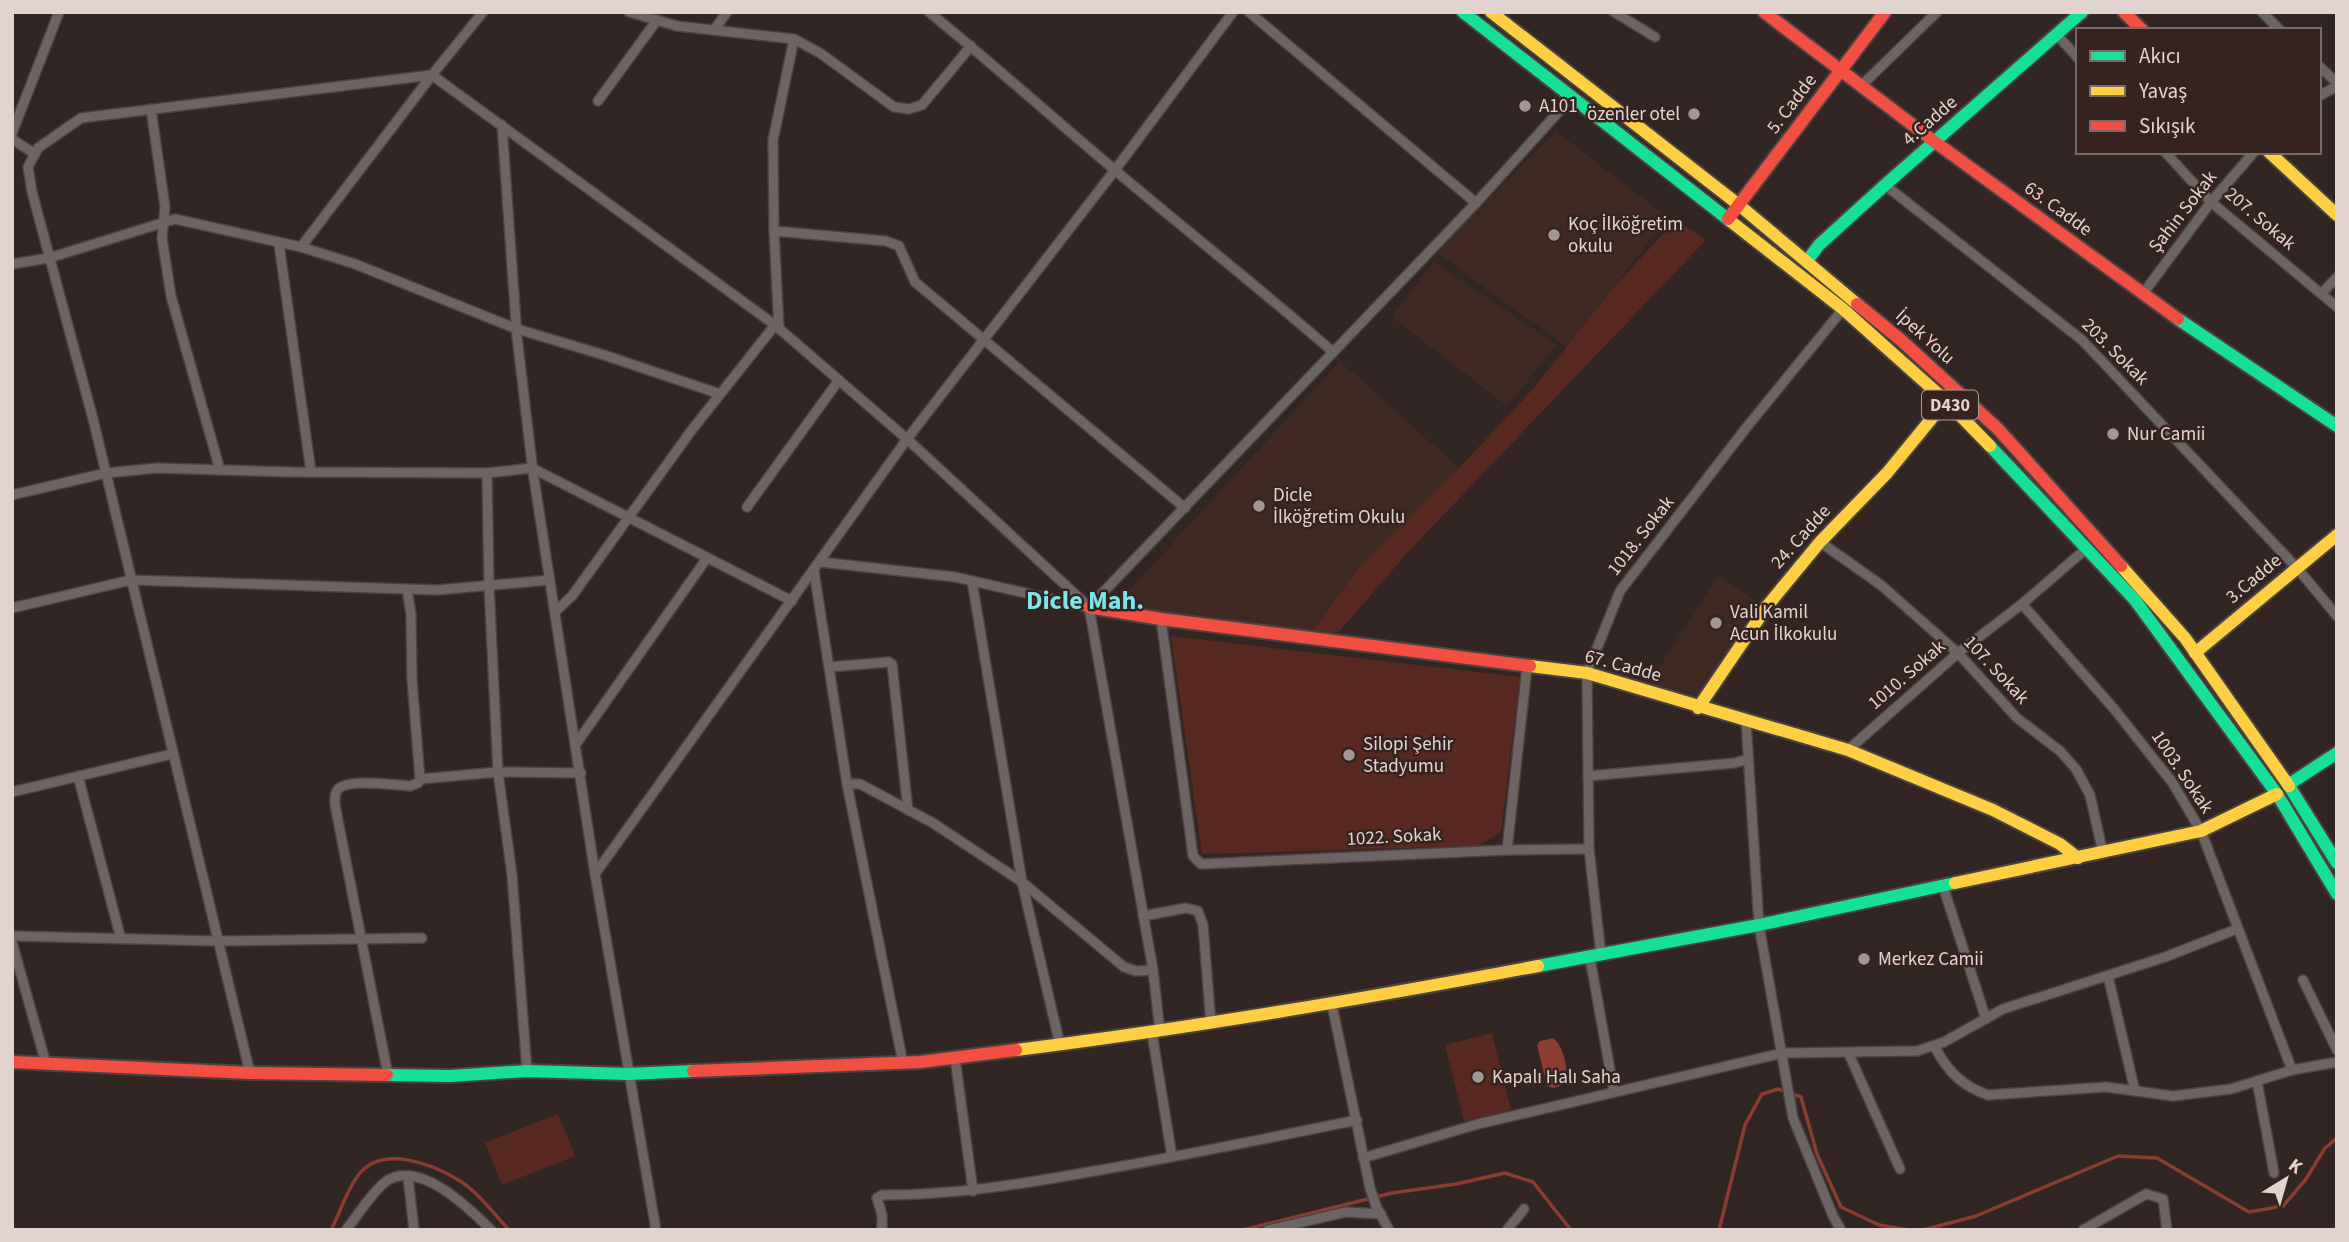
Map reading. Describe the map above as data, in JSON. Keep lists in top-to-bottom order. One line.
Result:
{"streets":{"main road":["5. Cadde","4.Cadde","63. Cadde","İpek Yolu","D430","24. Cadde","3.Cadde","67. Cadde"],"street":["Şahin Sokak","207. Sokak","203. Sokak","1018. Sokak","107. Sokak","1010. Sokak","1003. Sokak","1022. Sokak"]},"crossings":[["5. Cadde","63. Cadde"],["5. Cadde","İpek Yolu"],["5. Cadde","D430"],["4.Cadde","63. Cadde"],["4.Cadde","İpek Yolu"],["4.Cadde","203. Sokak"],["63. Cadde","Şahin Sokak"],["Şahin Sokak","207. Sokak"],["İpek Yolu","3.Cadde"],["203. Sokak","3.Cadde"],["D430","1018. Sokak"],["D430","24. Cadde"],["D430","1010. Sokak"],["1018. Sokak","67. Cadde"],["1018. Sokak","1022. Sokak"],["24. Cadde","67. Cadde"],["24. Cadde","107. Sokak"],["67. Cadde","1010. Sokak"],["67. Cadde","1022. Sokak"],["107. Sokak","1010. Sokak"],["1010. Sokak","1003. Sokak"]],"districts":["Dicle Mah."],"places":["A101","özenler otel","Koç İlköğretim okulu","Nur Camii","Dicle İlköğretim Okulu","Vali Kamil Acun İlkokulu","Silopi Şehir Stadyumu","Merkez Camii","Kapalı Halı Saha"],"legend":["Akıcı","Yavaş","Sıkışık"],"north":"top right"}
